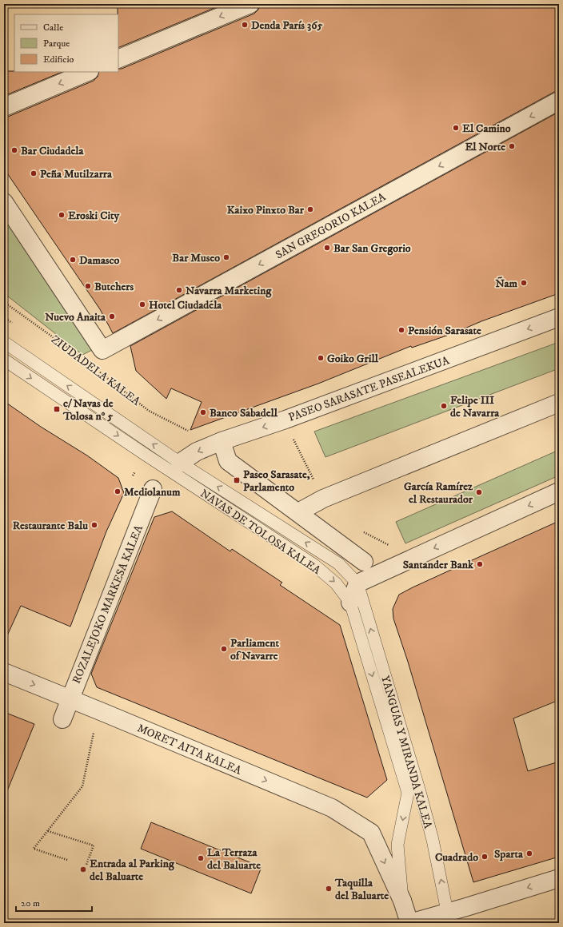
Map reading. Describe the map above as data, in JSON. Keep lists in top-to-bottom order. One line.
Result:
{"streets":{"street":["SAN GREGORIO KALEA","ZIUDADELA KALEA","PASEO SARASATE PASEALEKUA","ROZALEJOKO MARKESA KALEA","MORET AITA KALEA"],"lane":["NAVAS DE TOLOSA KALEA","YANGUAS Y MIRANDA KALEA"]},"crossings":[["SAN GREGORIO KALEA","ZIUDADELA KALEA"],["PASEO SARASATE PASEALEKUA","NAVAS DE TOLOSA KALEA"],["NAVAS DE TOLOSA KALEA","MORET AITA KALEA"],["NAVAS DE TOLOSA KALEA","YANGUAS Y MIRANDA KALEA"],["ROZALEJOKO MARKESA KALEA","MORET AITA KALEA"]],"one_way":["SAN GREGORIO KALEA","MORET AITA KALEA","YANGUAS Y MIRANDA KALEA"],"places":{"other":["Denda París 365","El Camino","El Norte","Bar Ciudadela","Peña Mutilzarra","Kaixo Pinxto Bar","Eroski City","Bar San Gregorio","Bar Museo","Damasco","Ñam","Butchers","Navarra Marketing","Hotel Ciudadela","Nuevo Anaita","Pensión Sarasate","Goiko Grill","Felipe III de Navarra","Banco Sabadell","Mediolanum","García Ramírez el Restaurador","Restaurante Balu","Santander Bank","Parliament of Navarre","Sparta","Cuadrado","La Terraza del Baluarte","Entrada al Parking del Baluarte","Taquilla del Baluarte"],"transit":["c/ Navas de Tolosa n° 5","Paseo Sarasate, Parlamento"]},"legend":["Calle","Parque","Edificio"],"scale_bar":"20 m"}
